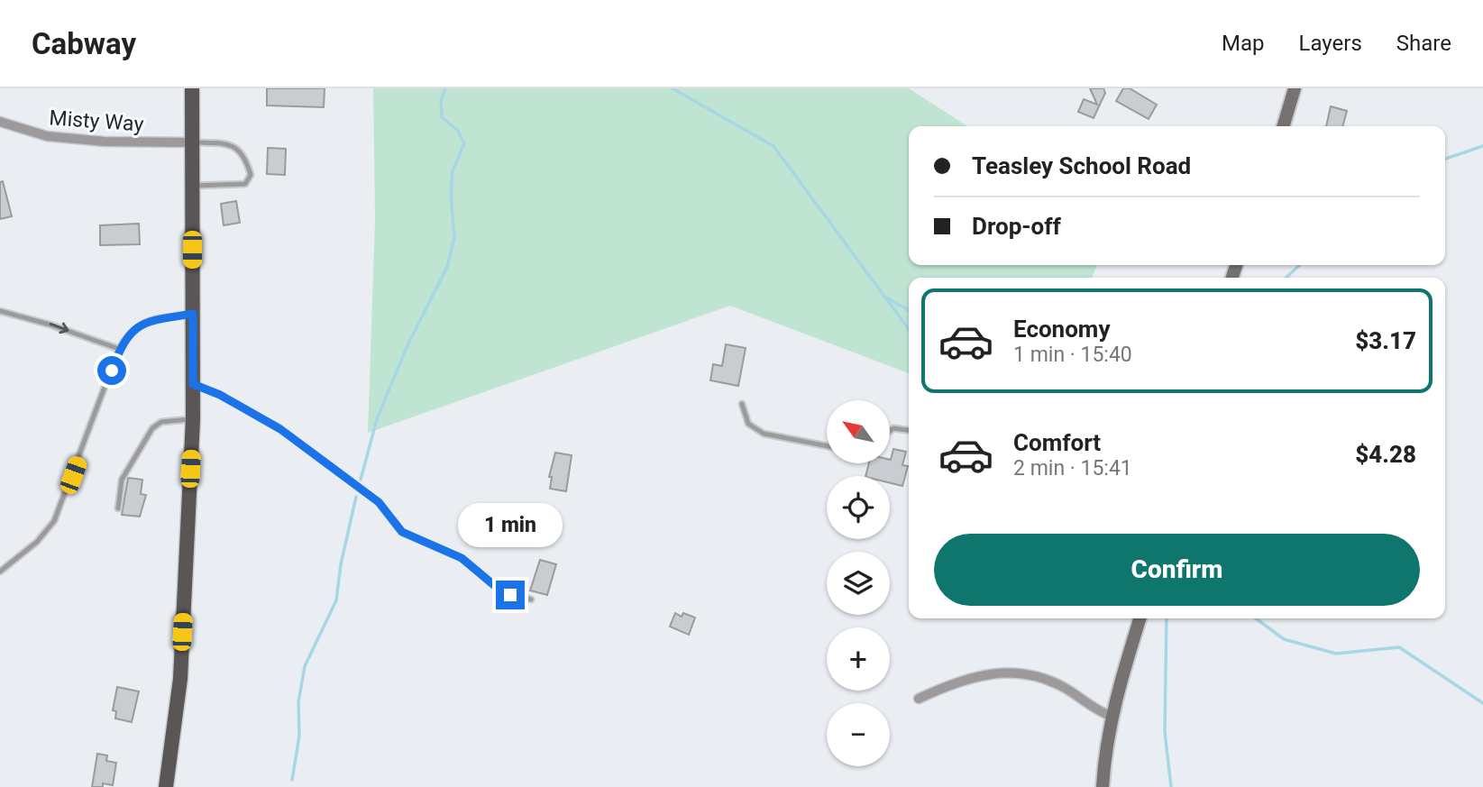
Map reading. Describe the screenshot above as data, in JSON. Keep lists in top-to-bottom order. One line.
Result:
{"streets":{"street":["Misty Way"]},"north":"top left","page":{"header":"Cabway","nav":["Map","Layers","Share"],"banner":["Teasley School Road","Drop-off"],"list":[{"name":"Economy","note":"1 min · 15:40","value":"$3.17"},{"name":"Comfort","note":"2 min · 15:41","value":"$4.28"}],"map_buttons":["+","−"],"bubble":"1 min","buttons":"Confirm"}}
